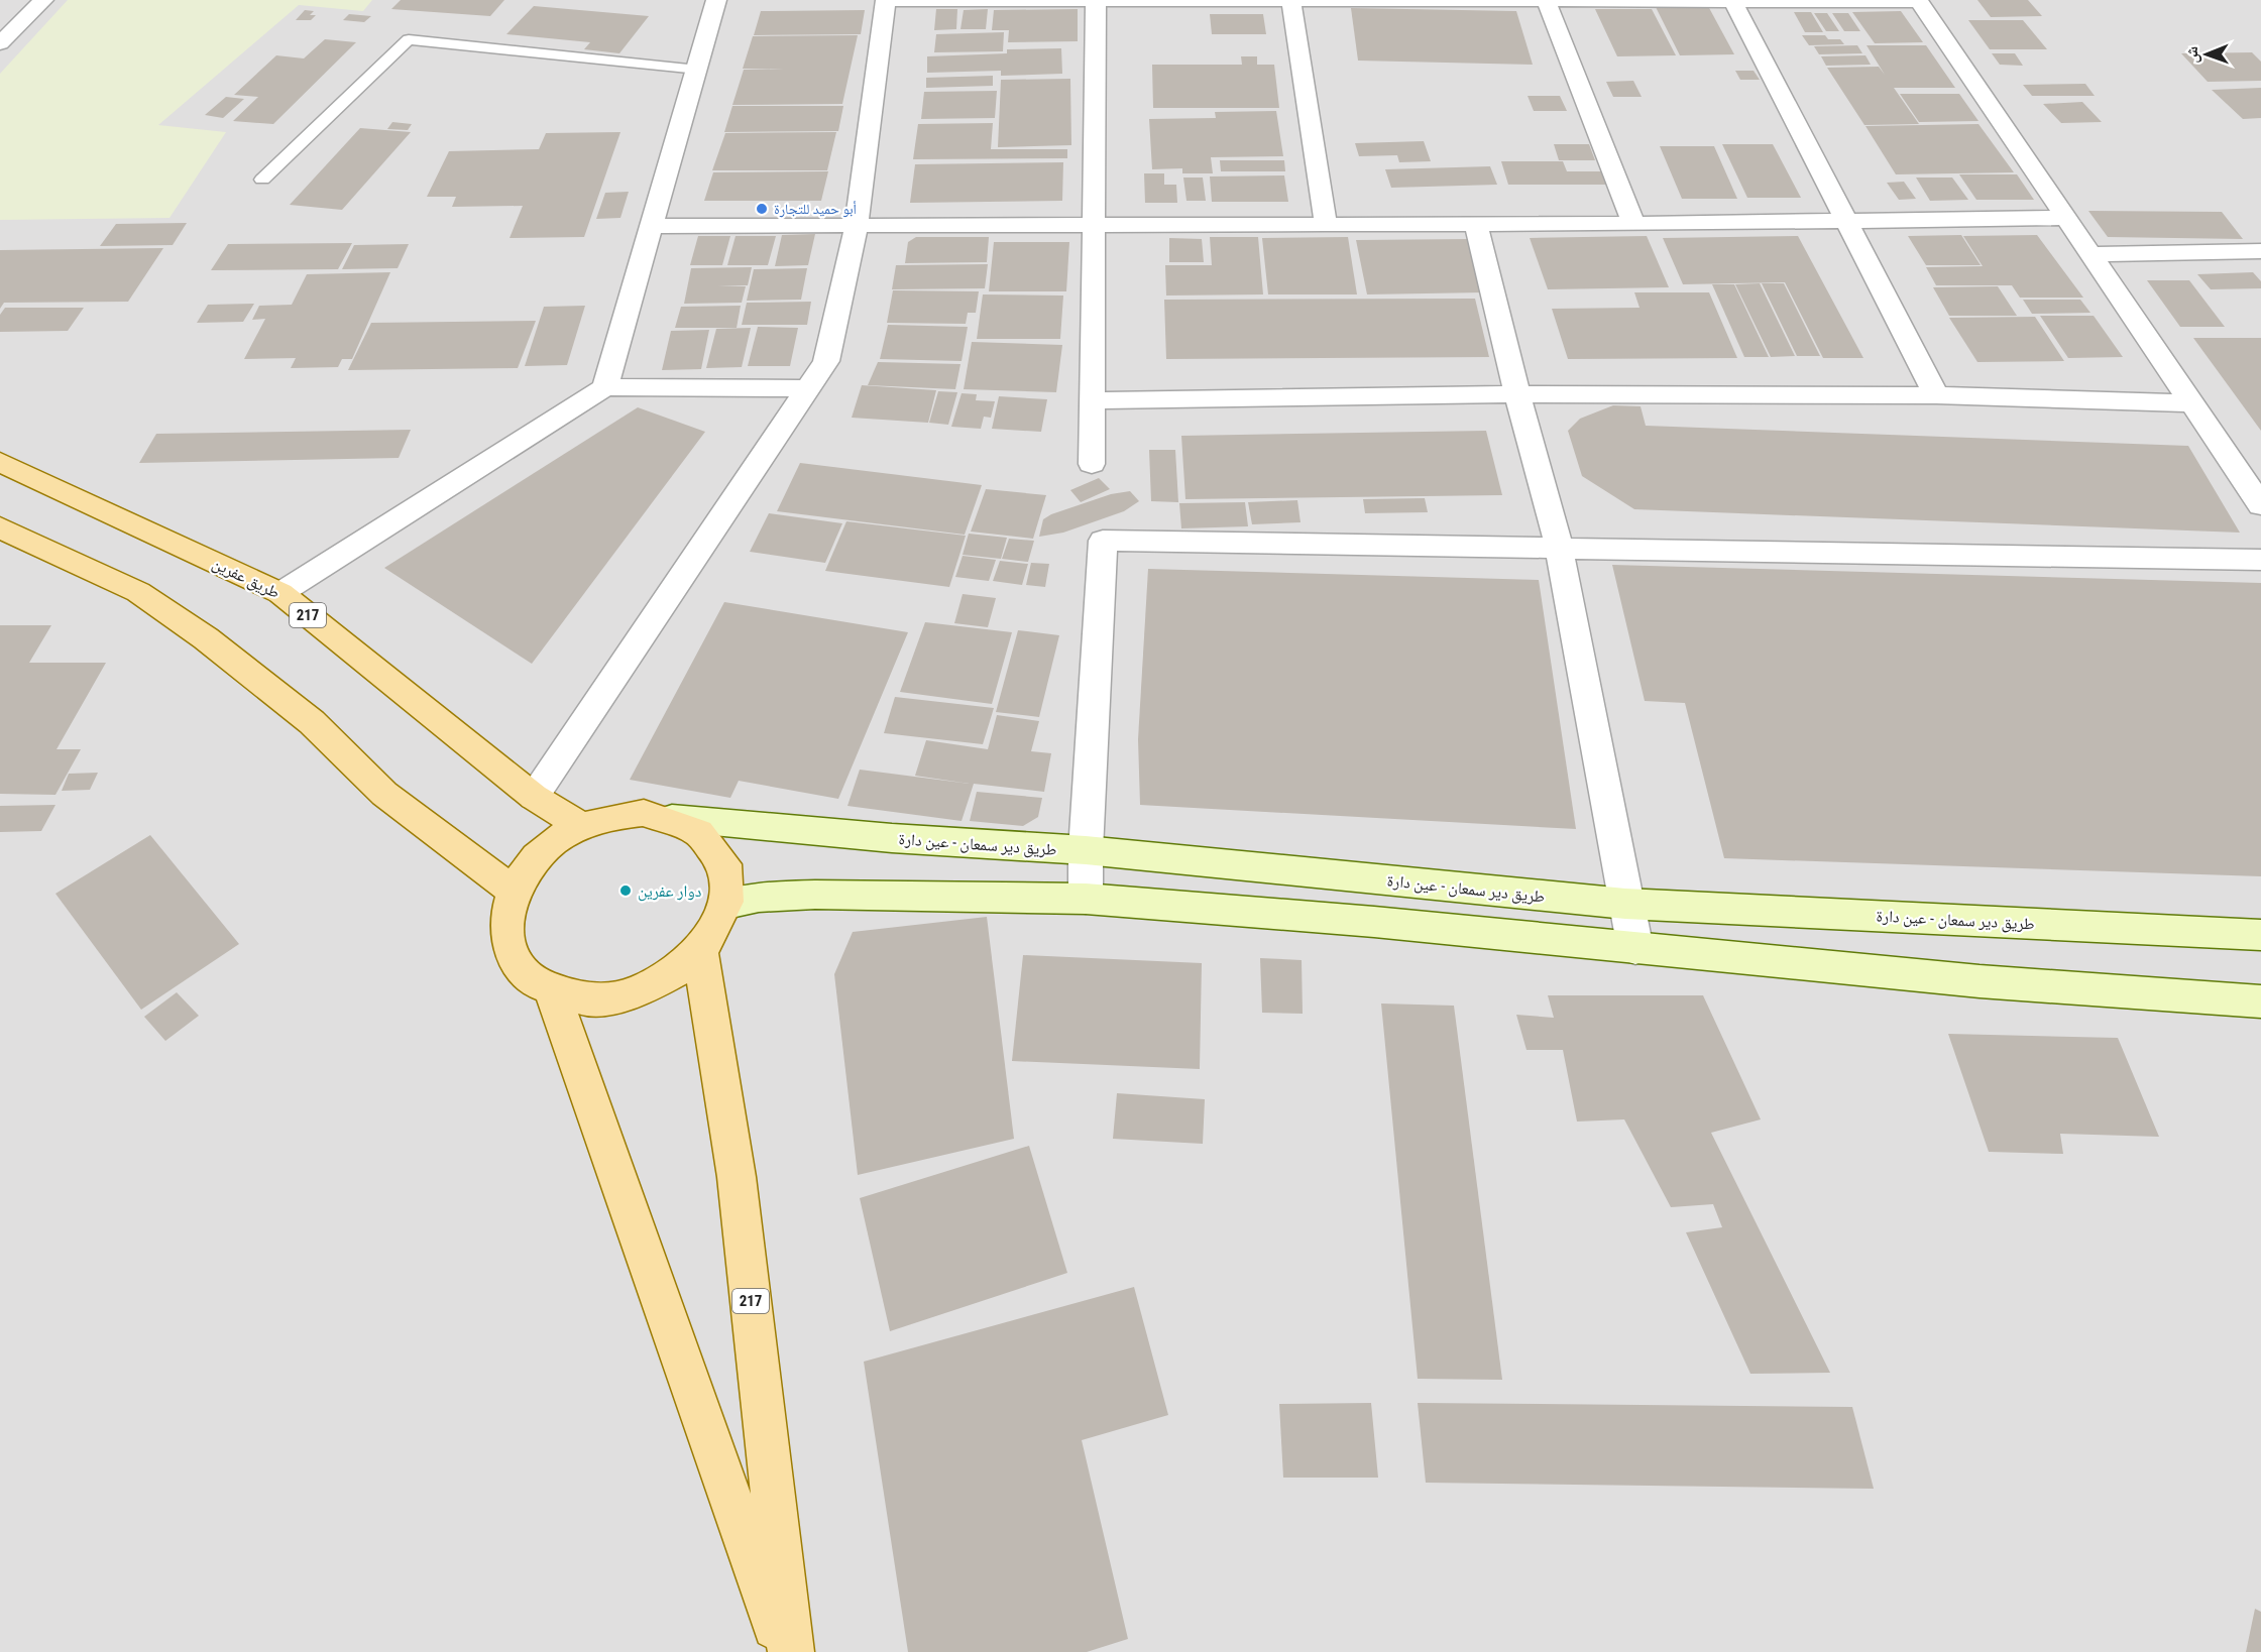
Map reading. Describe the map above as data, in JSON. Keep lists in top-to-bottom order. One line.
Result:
{"streets":{"main road":["طريق عفرين","217","طريق دير سمعان - عين دارة"]},"crossings":[["طريق عفرين","217"],["طريق عفرين","طريق دير سمعان - عين دارة"],["217","طريق دير سمعان - عين دارة"]],"places":["أبو حميد للتجارة","دوار عفرين"],"north":"left"}
